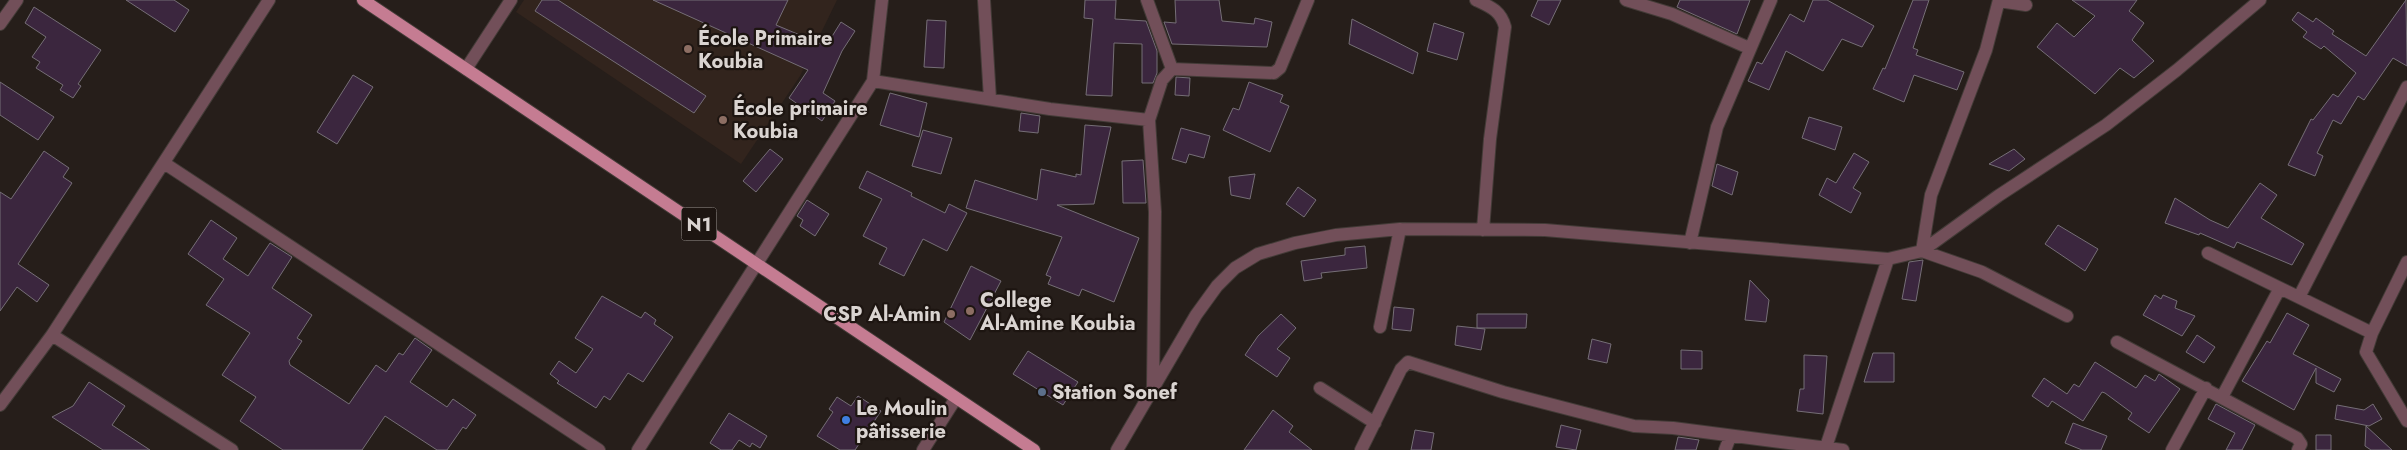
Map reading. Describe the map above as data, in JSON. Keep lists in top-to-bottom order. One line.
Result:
{"streets":{"main road":["N1"]},"places":["École Primaire Koubia","École primaire Koubia","College Al-Amine Koubia","CSP Al-Amin","Station Sonef","Le Moulin pâtisserie"]}
